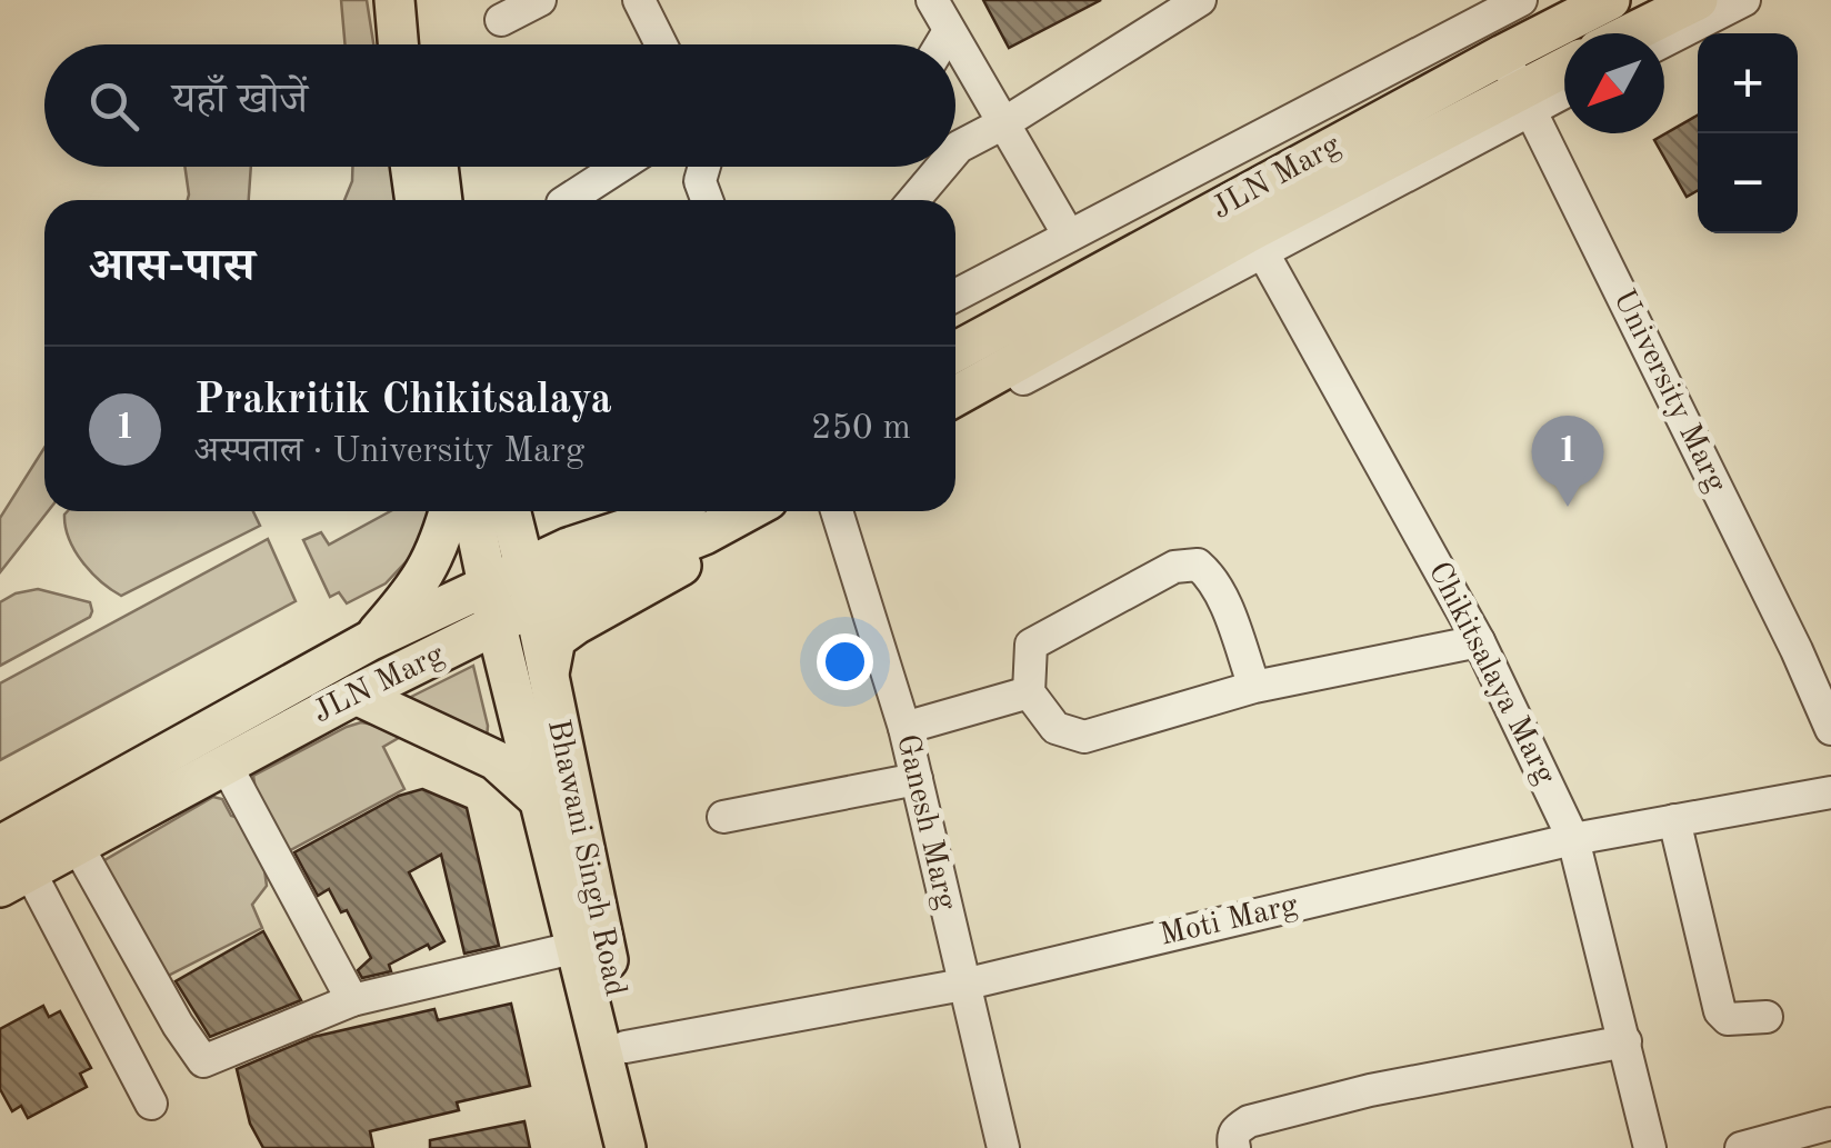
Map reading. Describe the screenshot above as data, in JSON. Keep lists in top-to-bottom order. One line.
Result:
{"streets":{"main road":["JLN Marg","Bhawani Singh Road"],"street":["University Marg","Chikitsalaya Marg","Ganesh Marg","Moti Marg"]},"crossings":[["JLN Marg","University Marg"],["JLN Marg","Chikitsalaya Marg"],["JLN Marg","Bhawani Singh Road"],["Chikitsalaya Marg","Moti Marg"],["Ganesh Marg","Moti Marg"],["Bhawani Singh Road","Moti Marg"]],"north":"bottom left","page":{"map_buttons":["+","−"],"search":"यहाँ खोजें","heading":"आस-पास","list":[{"mark":"1","name":"Prakritik Chikitsalaya","note":"अस्पताल · University Marg","value":"250 m"}],"pins":"1"}}
